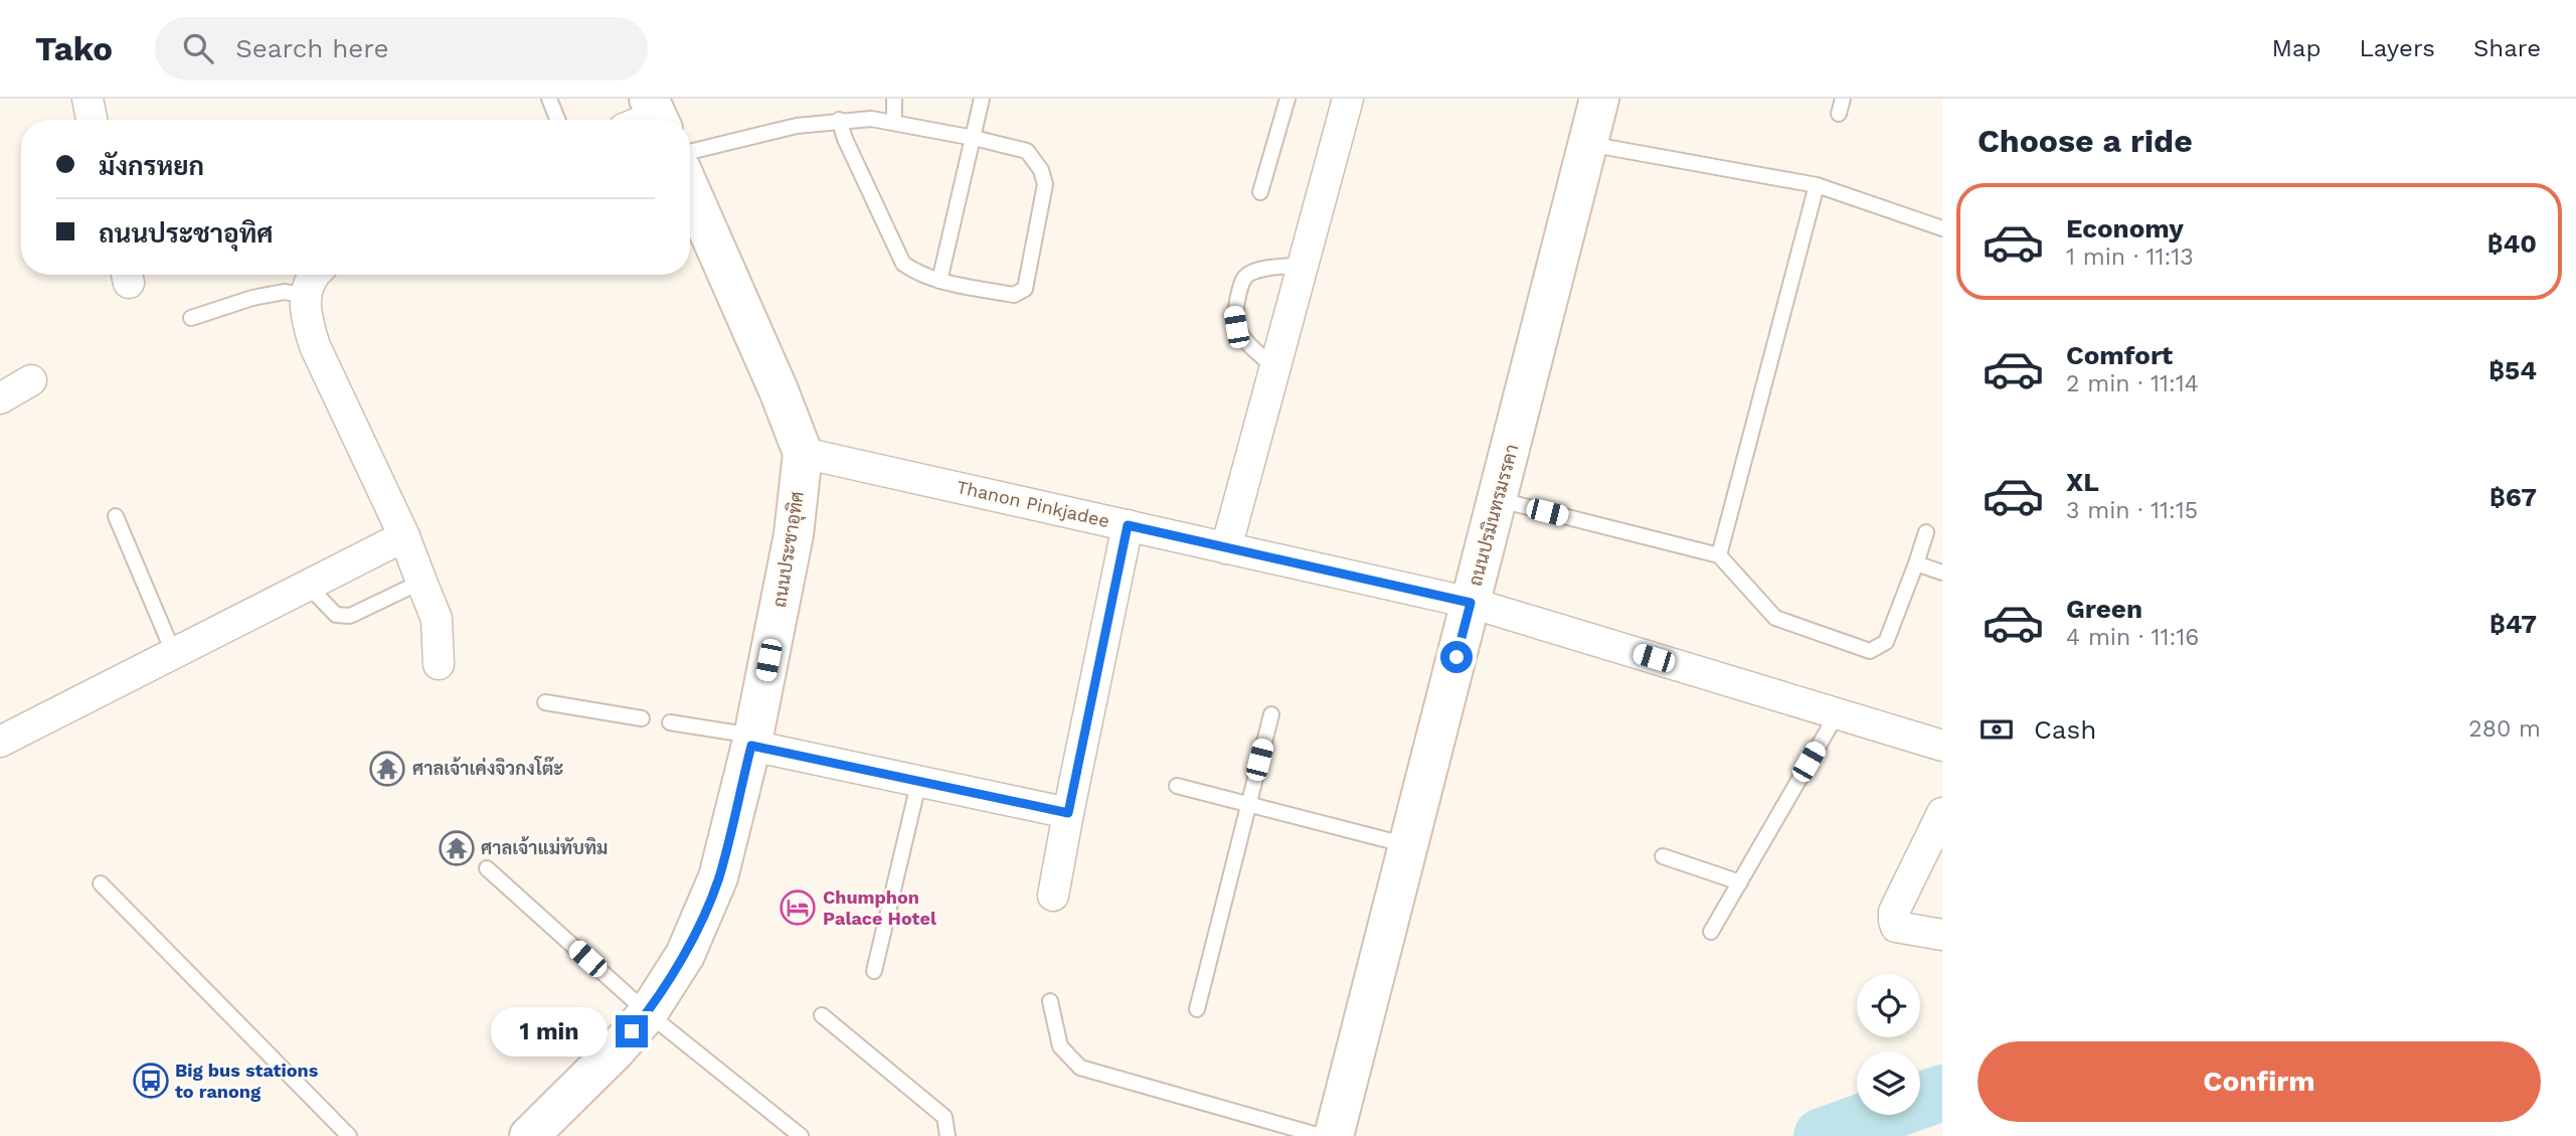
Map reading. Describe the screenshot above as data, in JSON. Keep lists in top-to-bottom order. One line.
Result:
{"streets":{"main road":["ถนนปรมินทรมรรคา","ถนนประชาอุทิศ"],"street":["Thanon Pinkjadee"]},"crossings":[["Thanon Pinkjadee","ถนนปรมินทรมรรคา"],["Thanon Pinkjadee","ถนนประชาอุทิศ"]],"places":{"temple":["ศาลเจ้าเค่งจิวกงโต๊ะ","ศาลเจ้าแม่ทับทิม"],"hotel":["Chumphon Palace Hotel"],"bus stop":["Big bus stations to ranong"]},"page":{"header":"Tako","search":"Search here","nav":["Map","Layers","Share"],"heading":"Choose a ride","banner":["มังกรหยก","ถนนประชาอุทิศ"],"list":[{"name":"Economy","note":"1 min · 11:13","value":"฿40"},{"name":"Comfort","note":"2 min · 11:14","value":"฿54"},{"name":"XL","note":"3 min · 11:15","value":"฿67"},{"name":"Green","note":"4 min · 11:16","value":"฿47"}],"pay":["Cash","280 m"],"bubble":"1 min","buttons":"Confirm"}}
